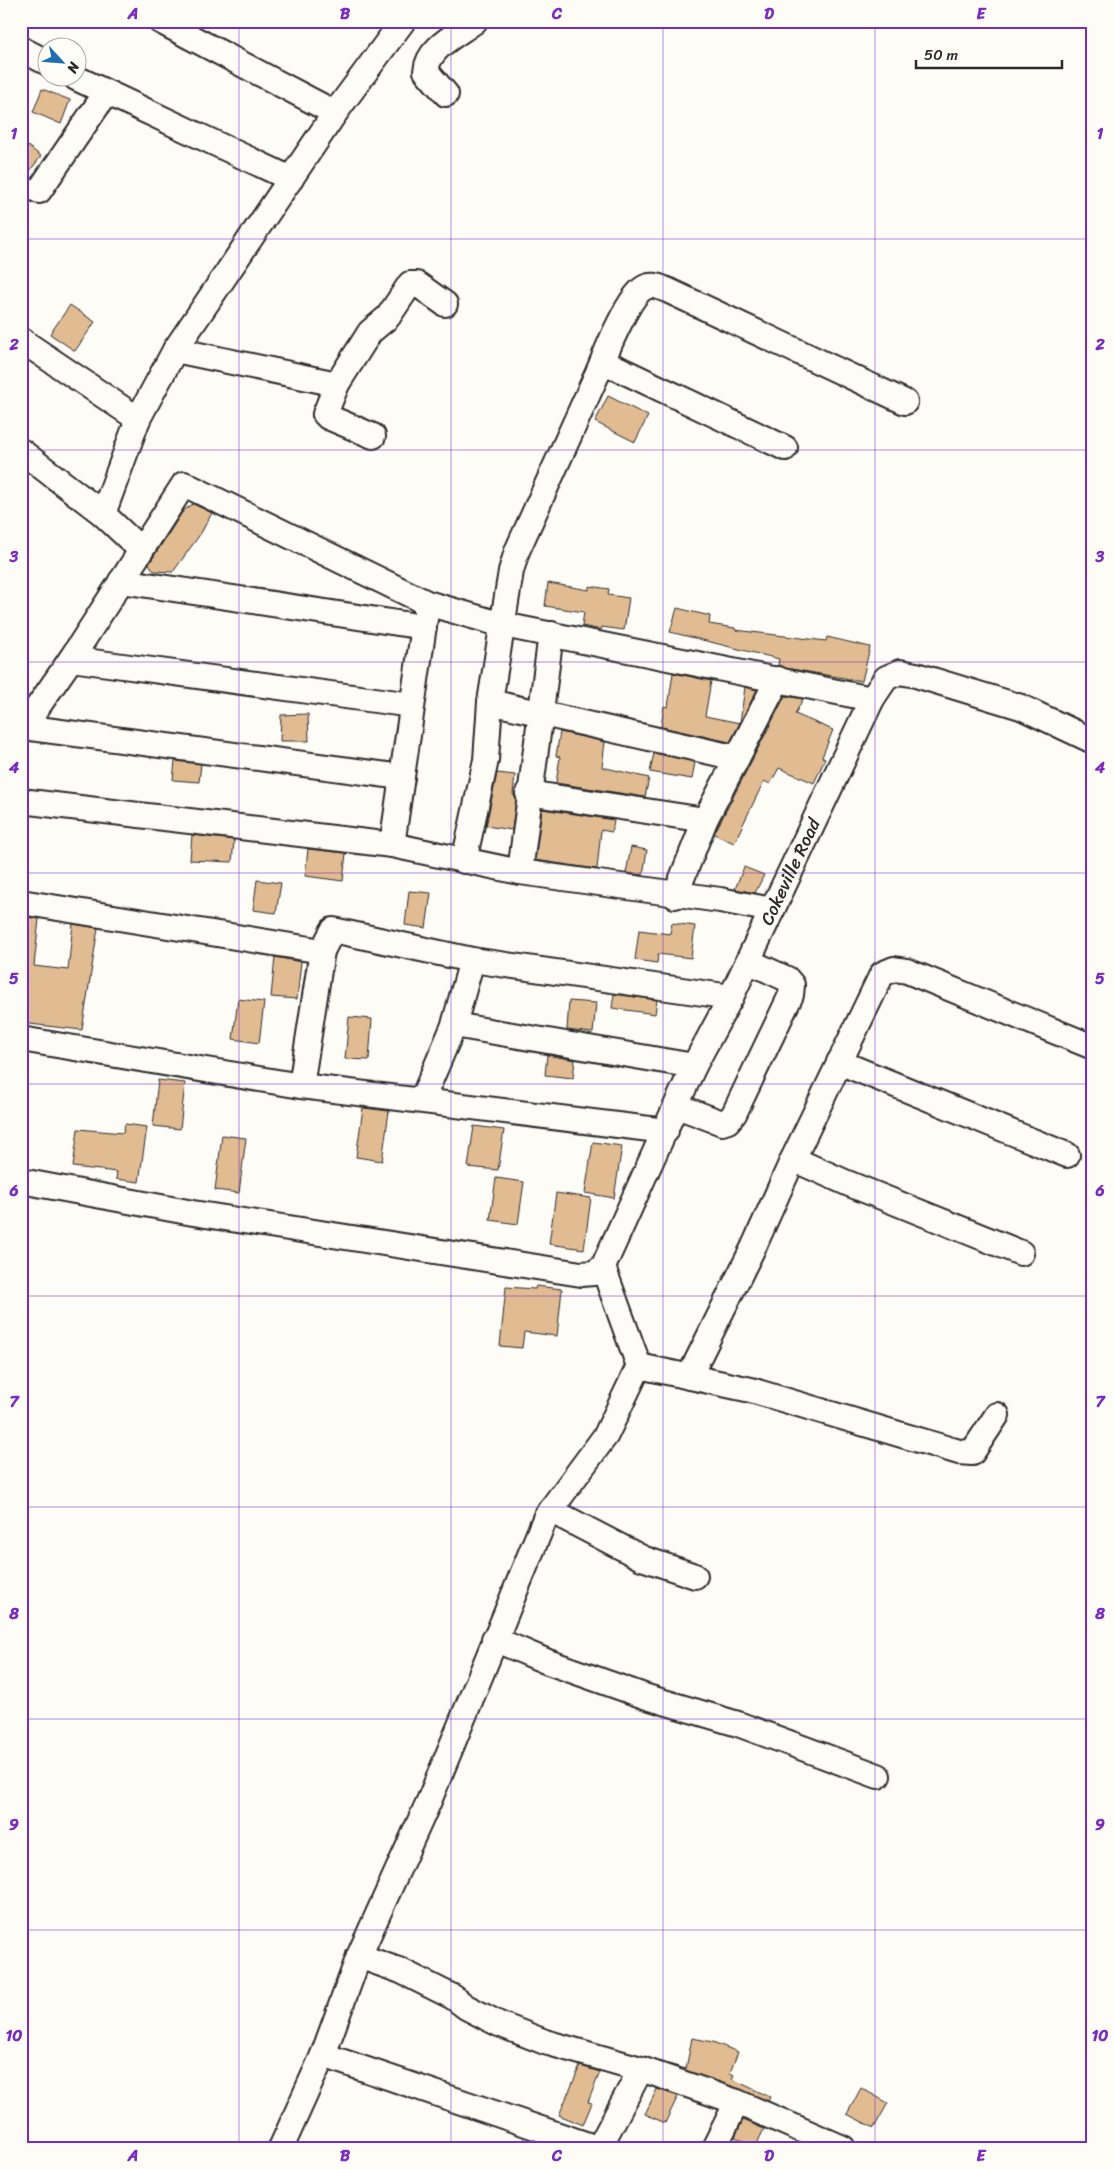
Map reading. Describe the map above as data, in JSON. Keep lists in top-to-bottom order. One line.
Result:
{"streets":{"street":["Cokeville Road"]},"scale_bar":"50 m","north":"bottom right","grid":{"columns":["A","B","C","D","E"],"rows":["1","2","3","4","5","6","7","8","9","10"]}}
